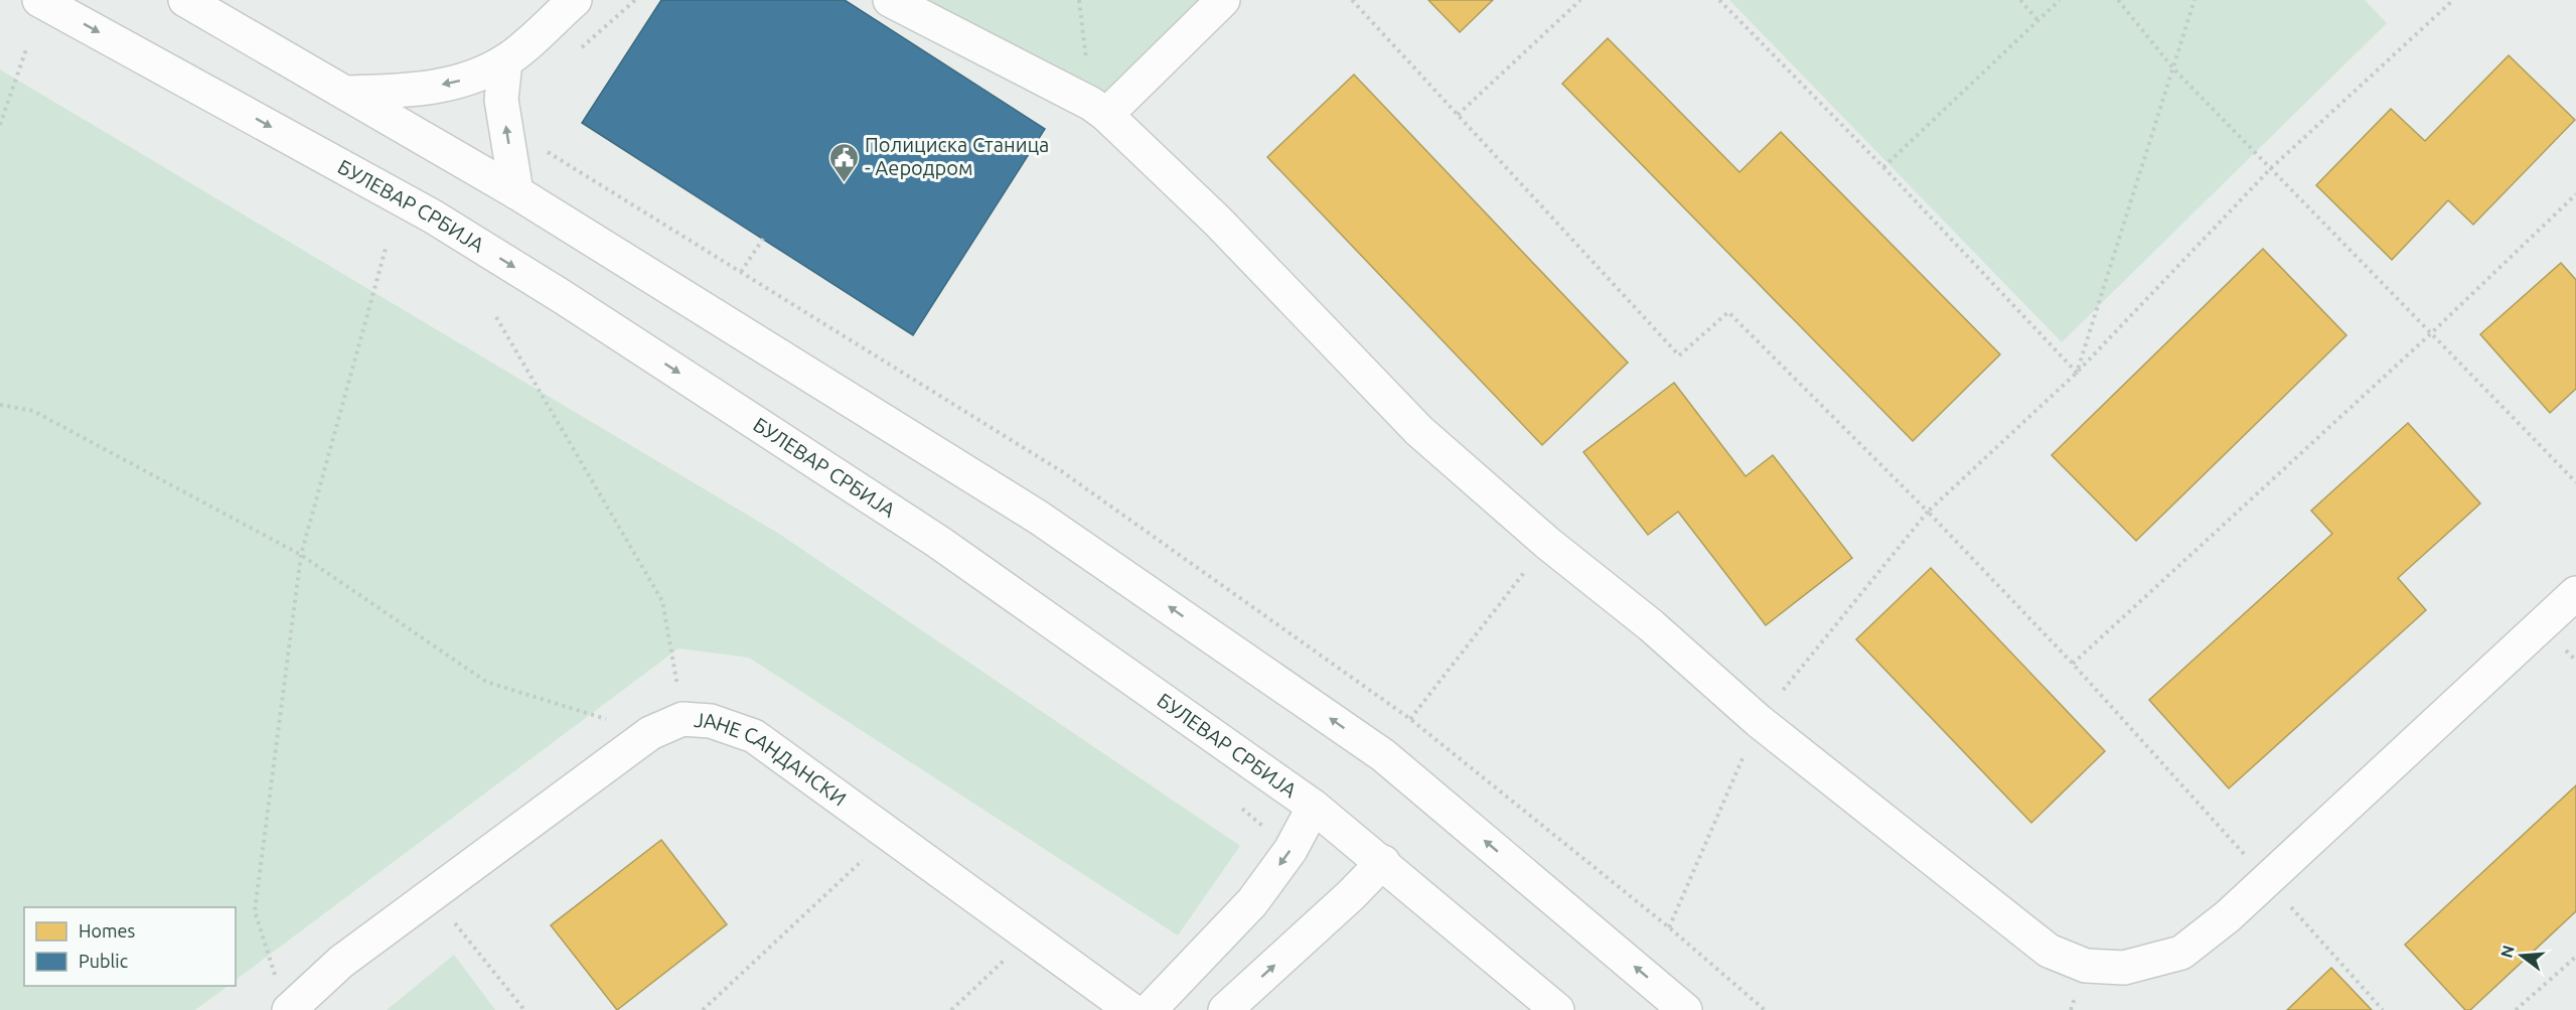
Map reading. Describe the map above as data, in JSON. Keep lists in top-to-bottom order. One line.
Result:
{"streets":{"street":["БУЛЕВАР СРБИЈА","ЈАНЕ САНДАНСКИ"]},"places":{"public building":["Полициска Станица - Аеродром"]},"legend":["Homes","Public"],"north":"left"}
